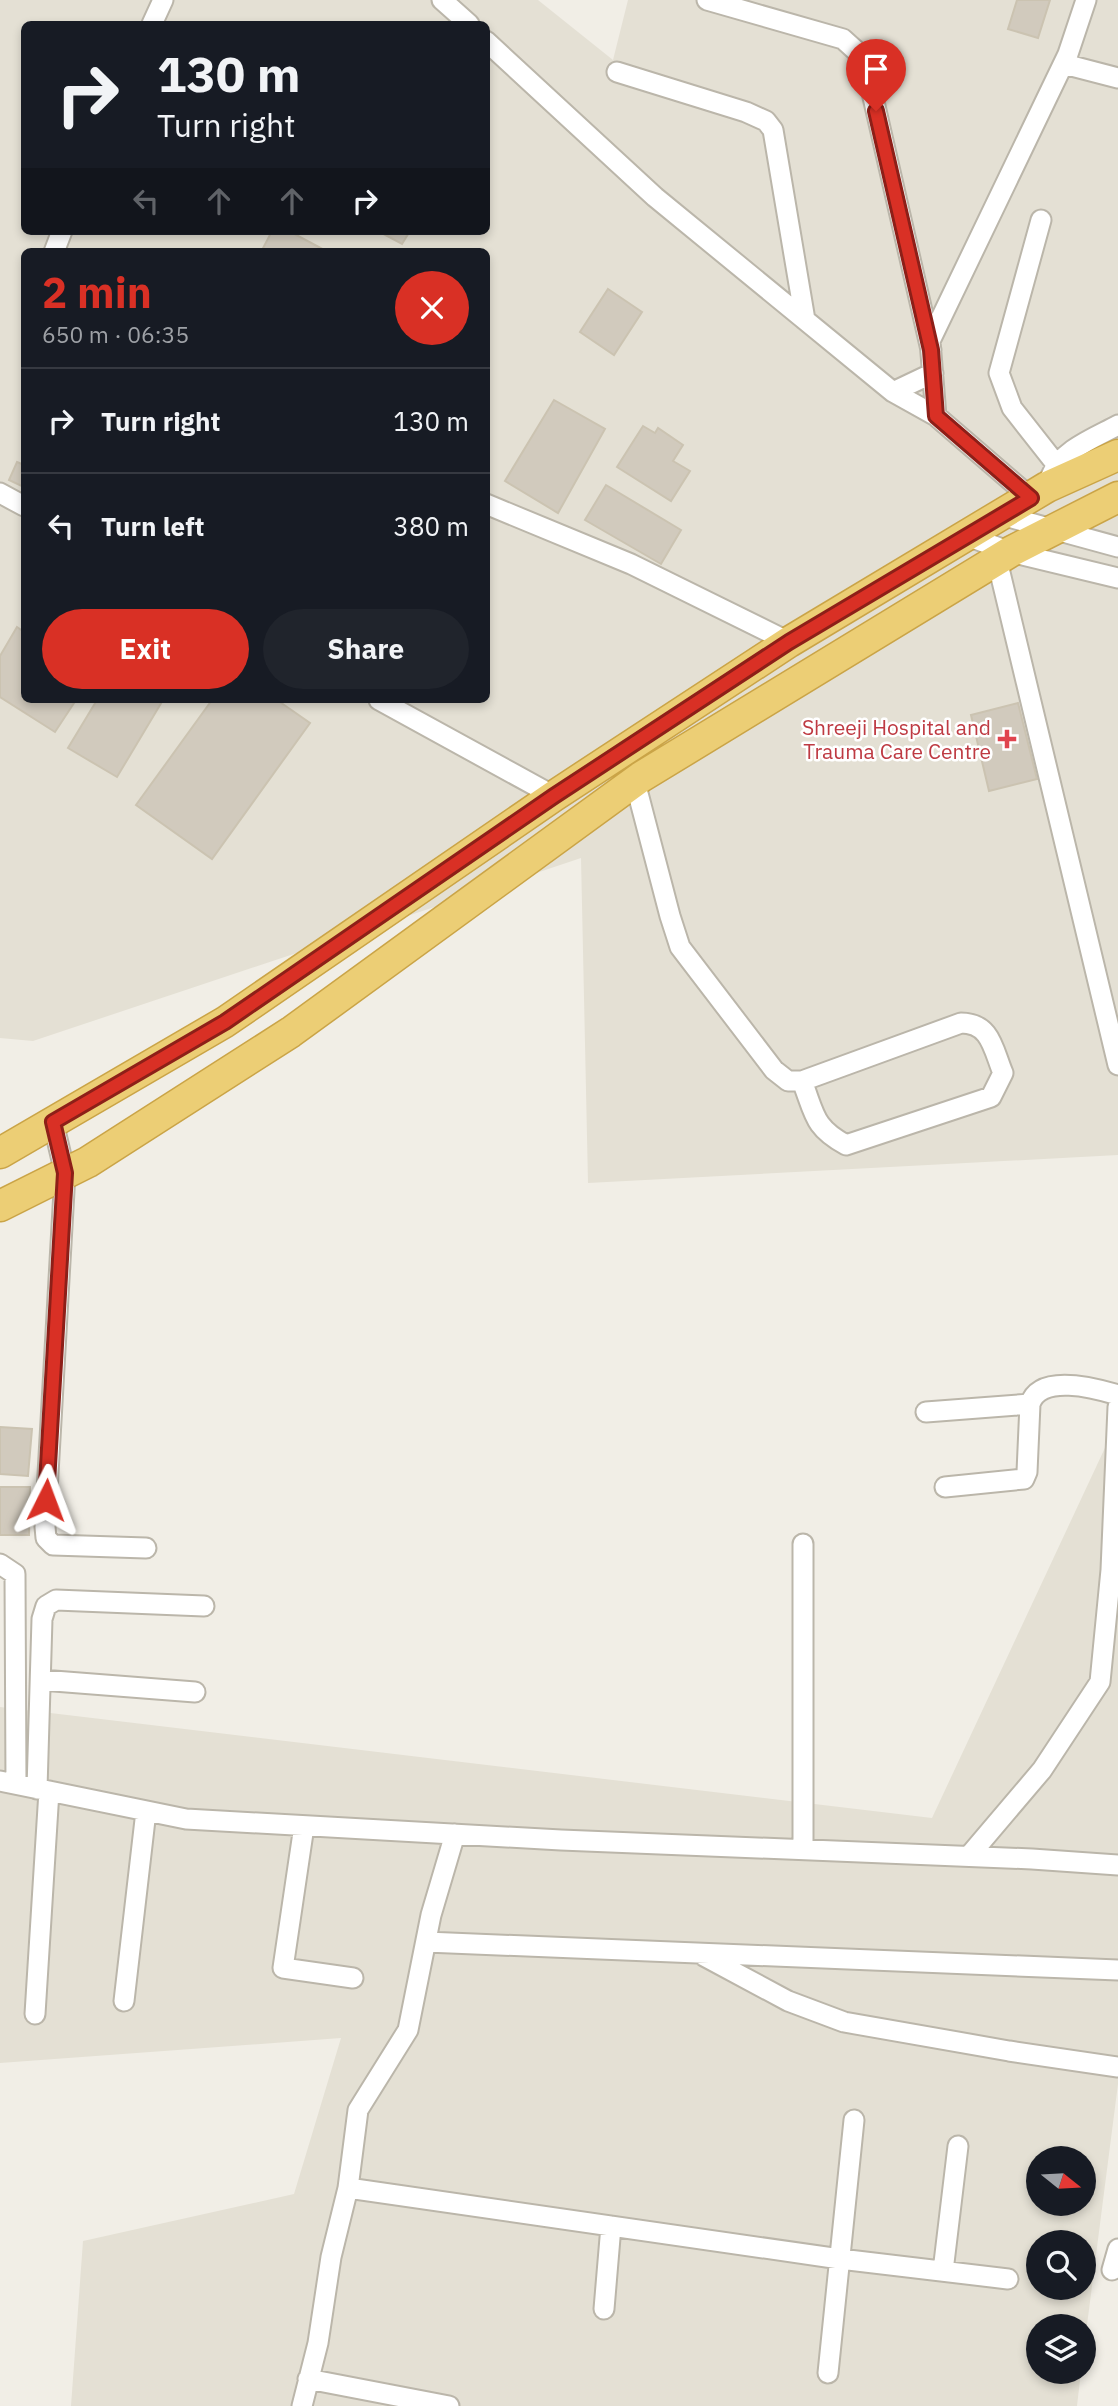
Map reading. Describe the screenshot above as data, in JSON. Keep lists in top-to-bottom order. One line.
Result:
{"places":{"health":["Shreeji Hospital and Trauma Care Centre"]},"north":"right","page":{"turn":["130 m","Turn right"],"heading":["2 min","650 m · 06:35"],"list":[{"name":"Turn right","value":"130 m"},{"name":"Turn left","value":"380 m"}],"buttons":["Exit","Share"]}}
